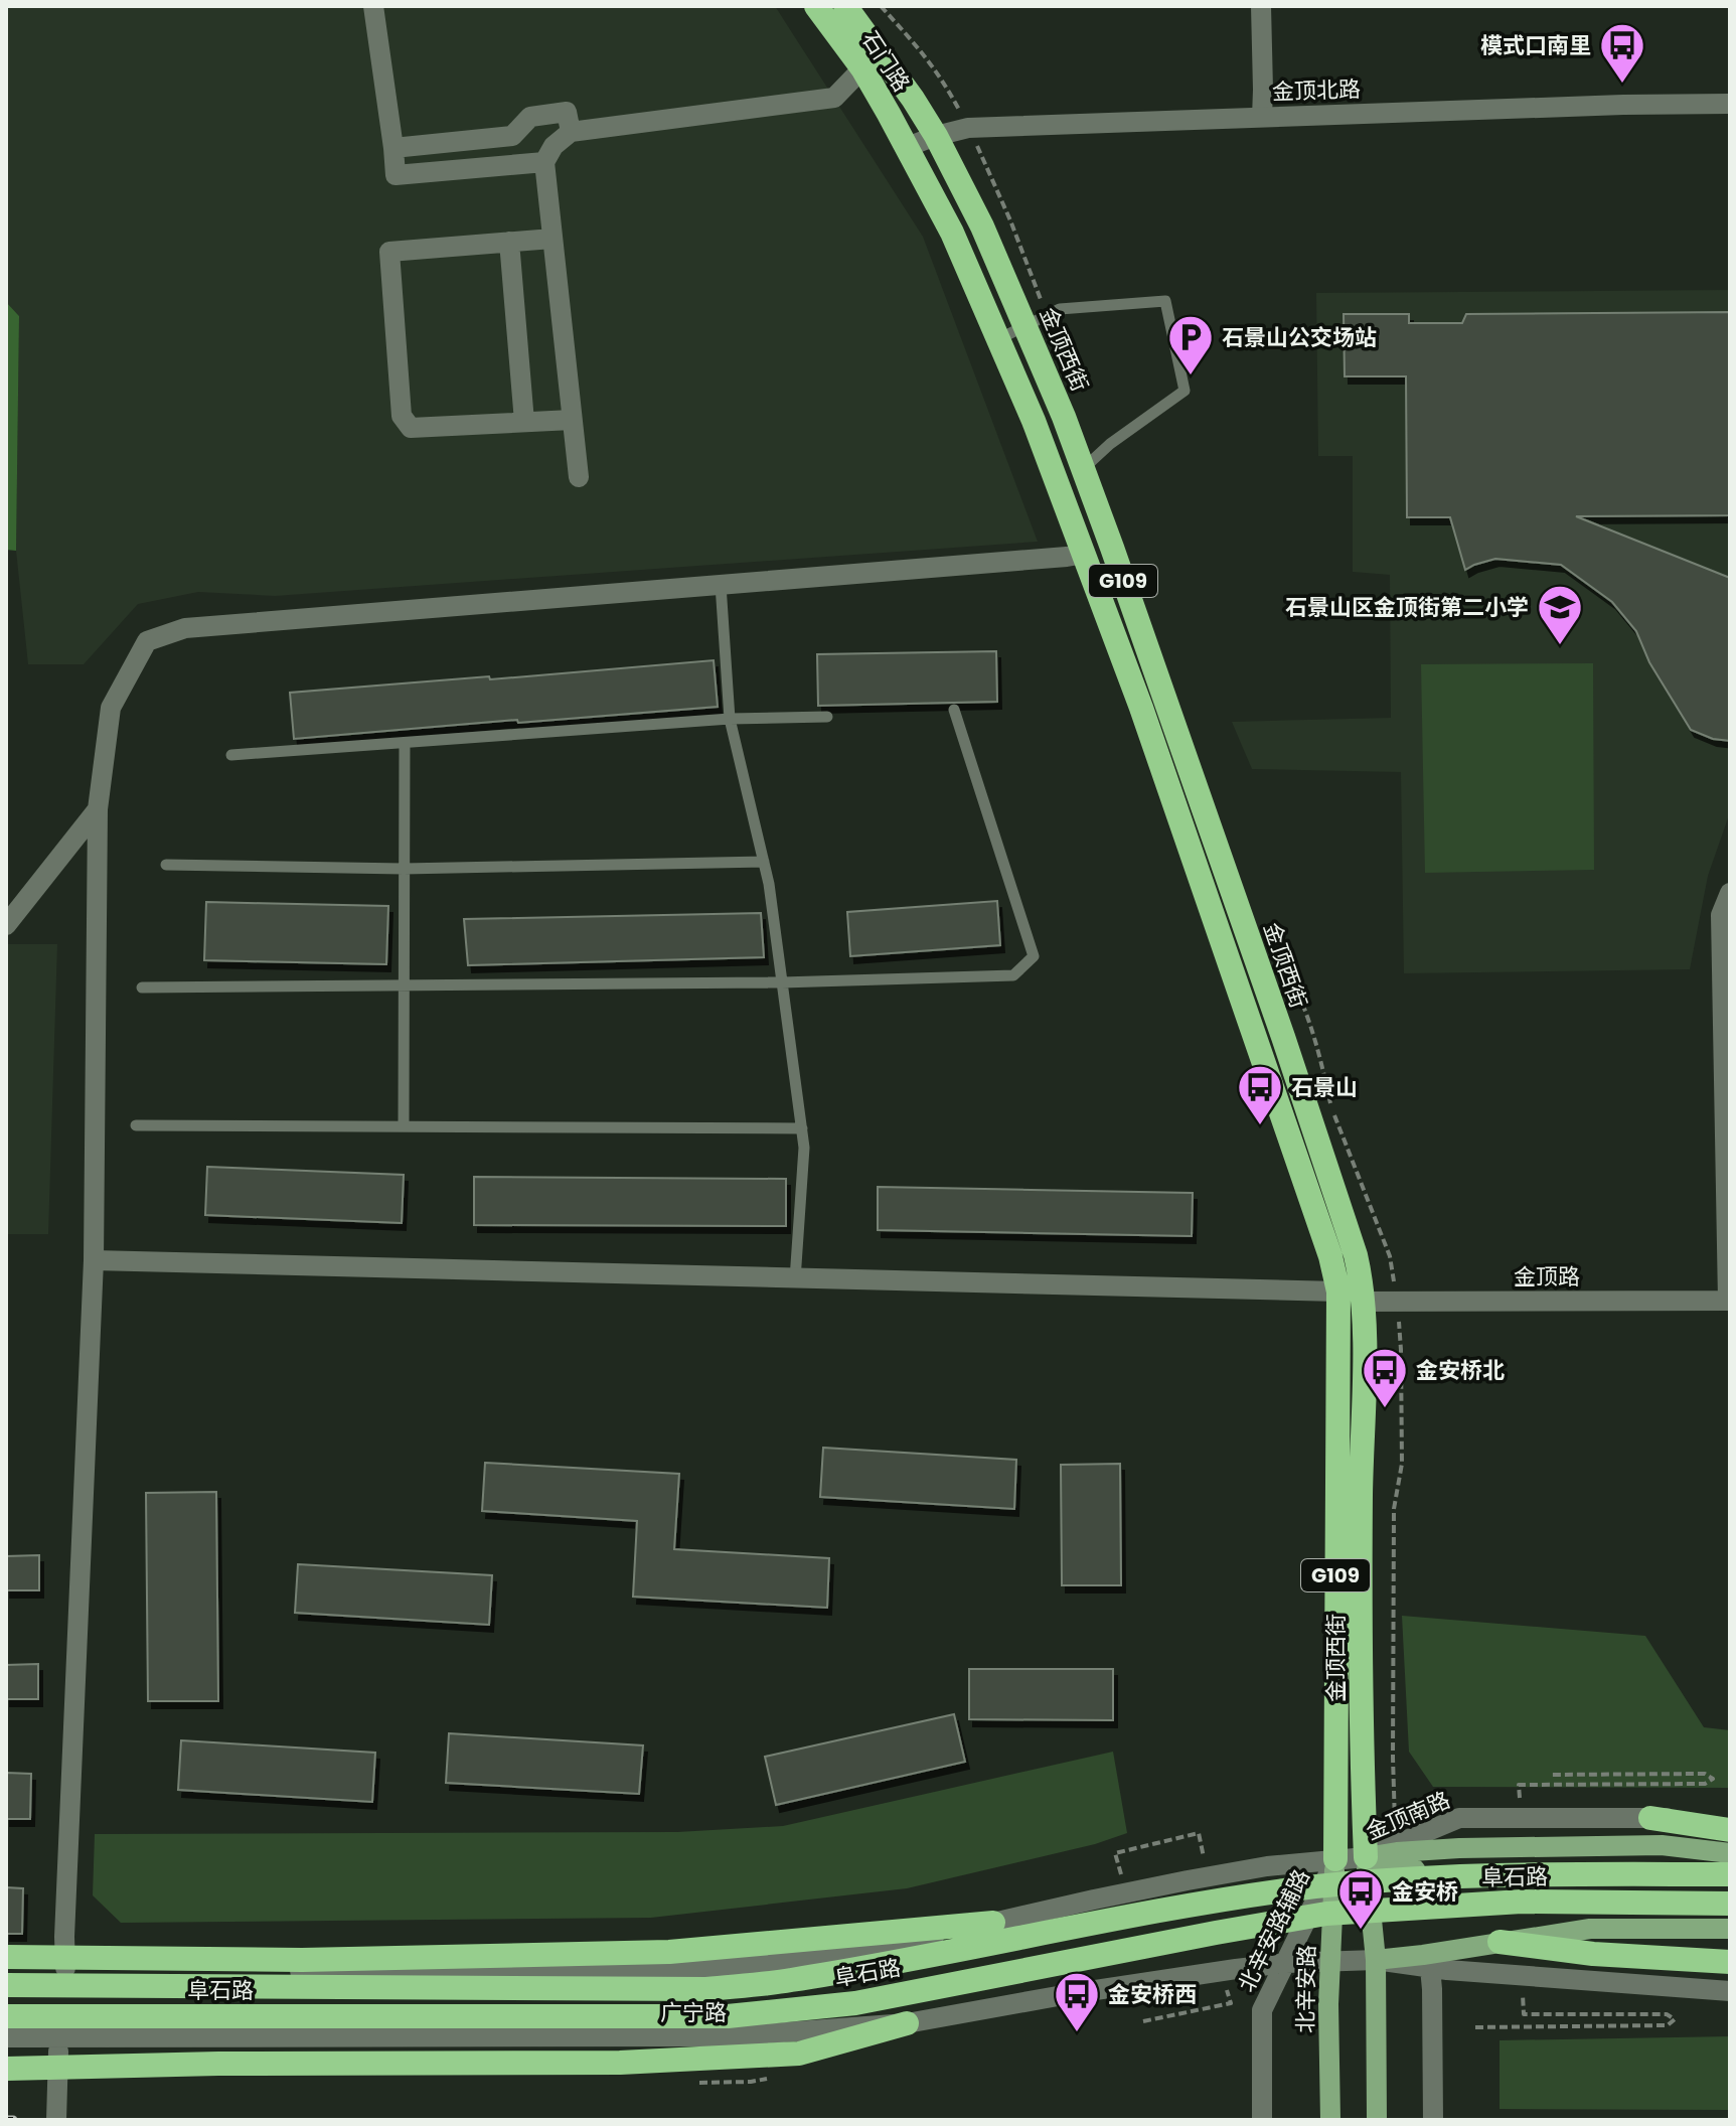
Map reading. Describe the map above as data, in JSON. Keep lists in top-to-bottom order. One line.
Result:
{"streets":{"highway":["石门路","金顶西街","G109","阜石路"],"main road":["金顶南路","北辛安路"],"street":["金顶北路","金顶路","北辛安路辅路","广宁路"]},"crossings":[["石门路","金顶北路"],["石门路","金顶西街"],["金顶北路","金顶西街"],["金顶西街","金顶路"],["金顶西街","金顶南路"],["金顶西街","北辛安路辅路"],["金顶西街","北辛安路"],["金顶西街","广宁路"],["金顶南路","广宁路"],["北辛安路辅路","北辛安路"],["北辛安路辅路","广宁路"],["北辛安路","广宁路"]],"places":{"bus stop":["模式口南里","石景山","金安桥北","金安桥","金安桥西"],"parking":["石景山公交场站"],"school or university":["石景山区金顶街第二小学"]}}
